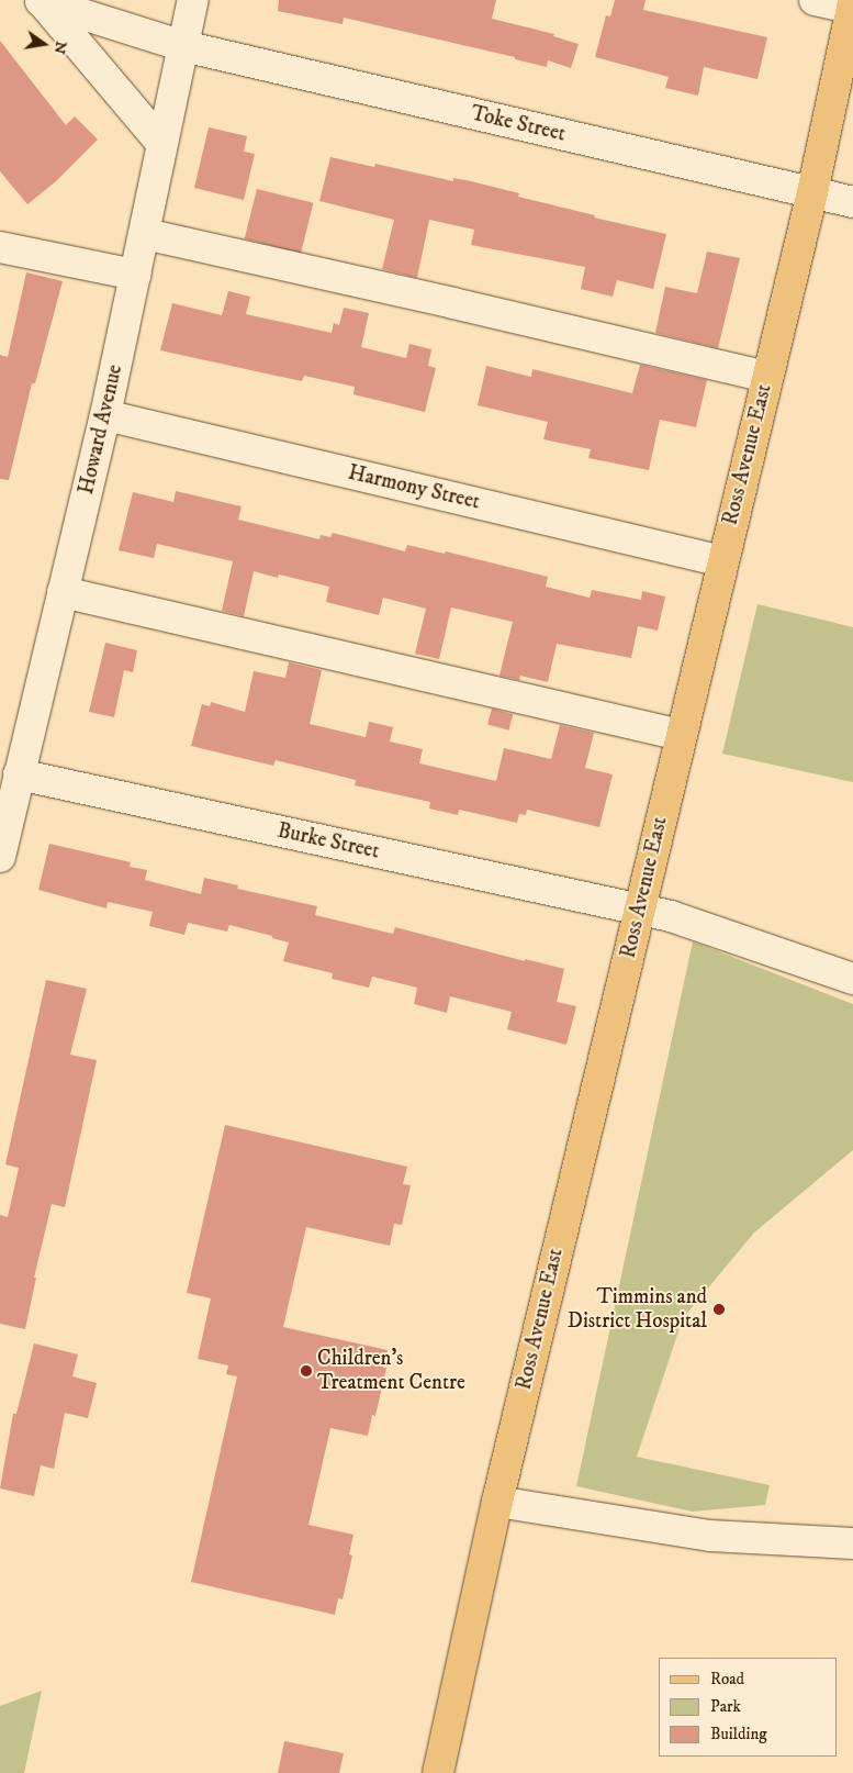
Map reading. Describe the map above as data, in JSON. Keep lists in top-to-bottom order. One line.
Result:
{"streets":{"main road":["Ross Avenue East"],"street":["Toke Street","Howard Avenue","Harmony Street","Burke Street"]},"crossings":[["Toke Street","Howard Avenue"],["Toke Street","Ross Avenue East"],["Howard Avenue","Harmony Street"],["Howard Avenue","Burke Street"],["Ross Avenue East","Harmony Street"],["Ross Avenue East","Burke Street"]],"places":["Timmins and District Hospital","Children's Treatment Centre"],"legend":["Road","Park","Building"],"north":"right"}
